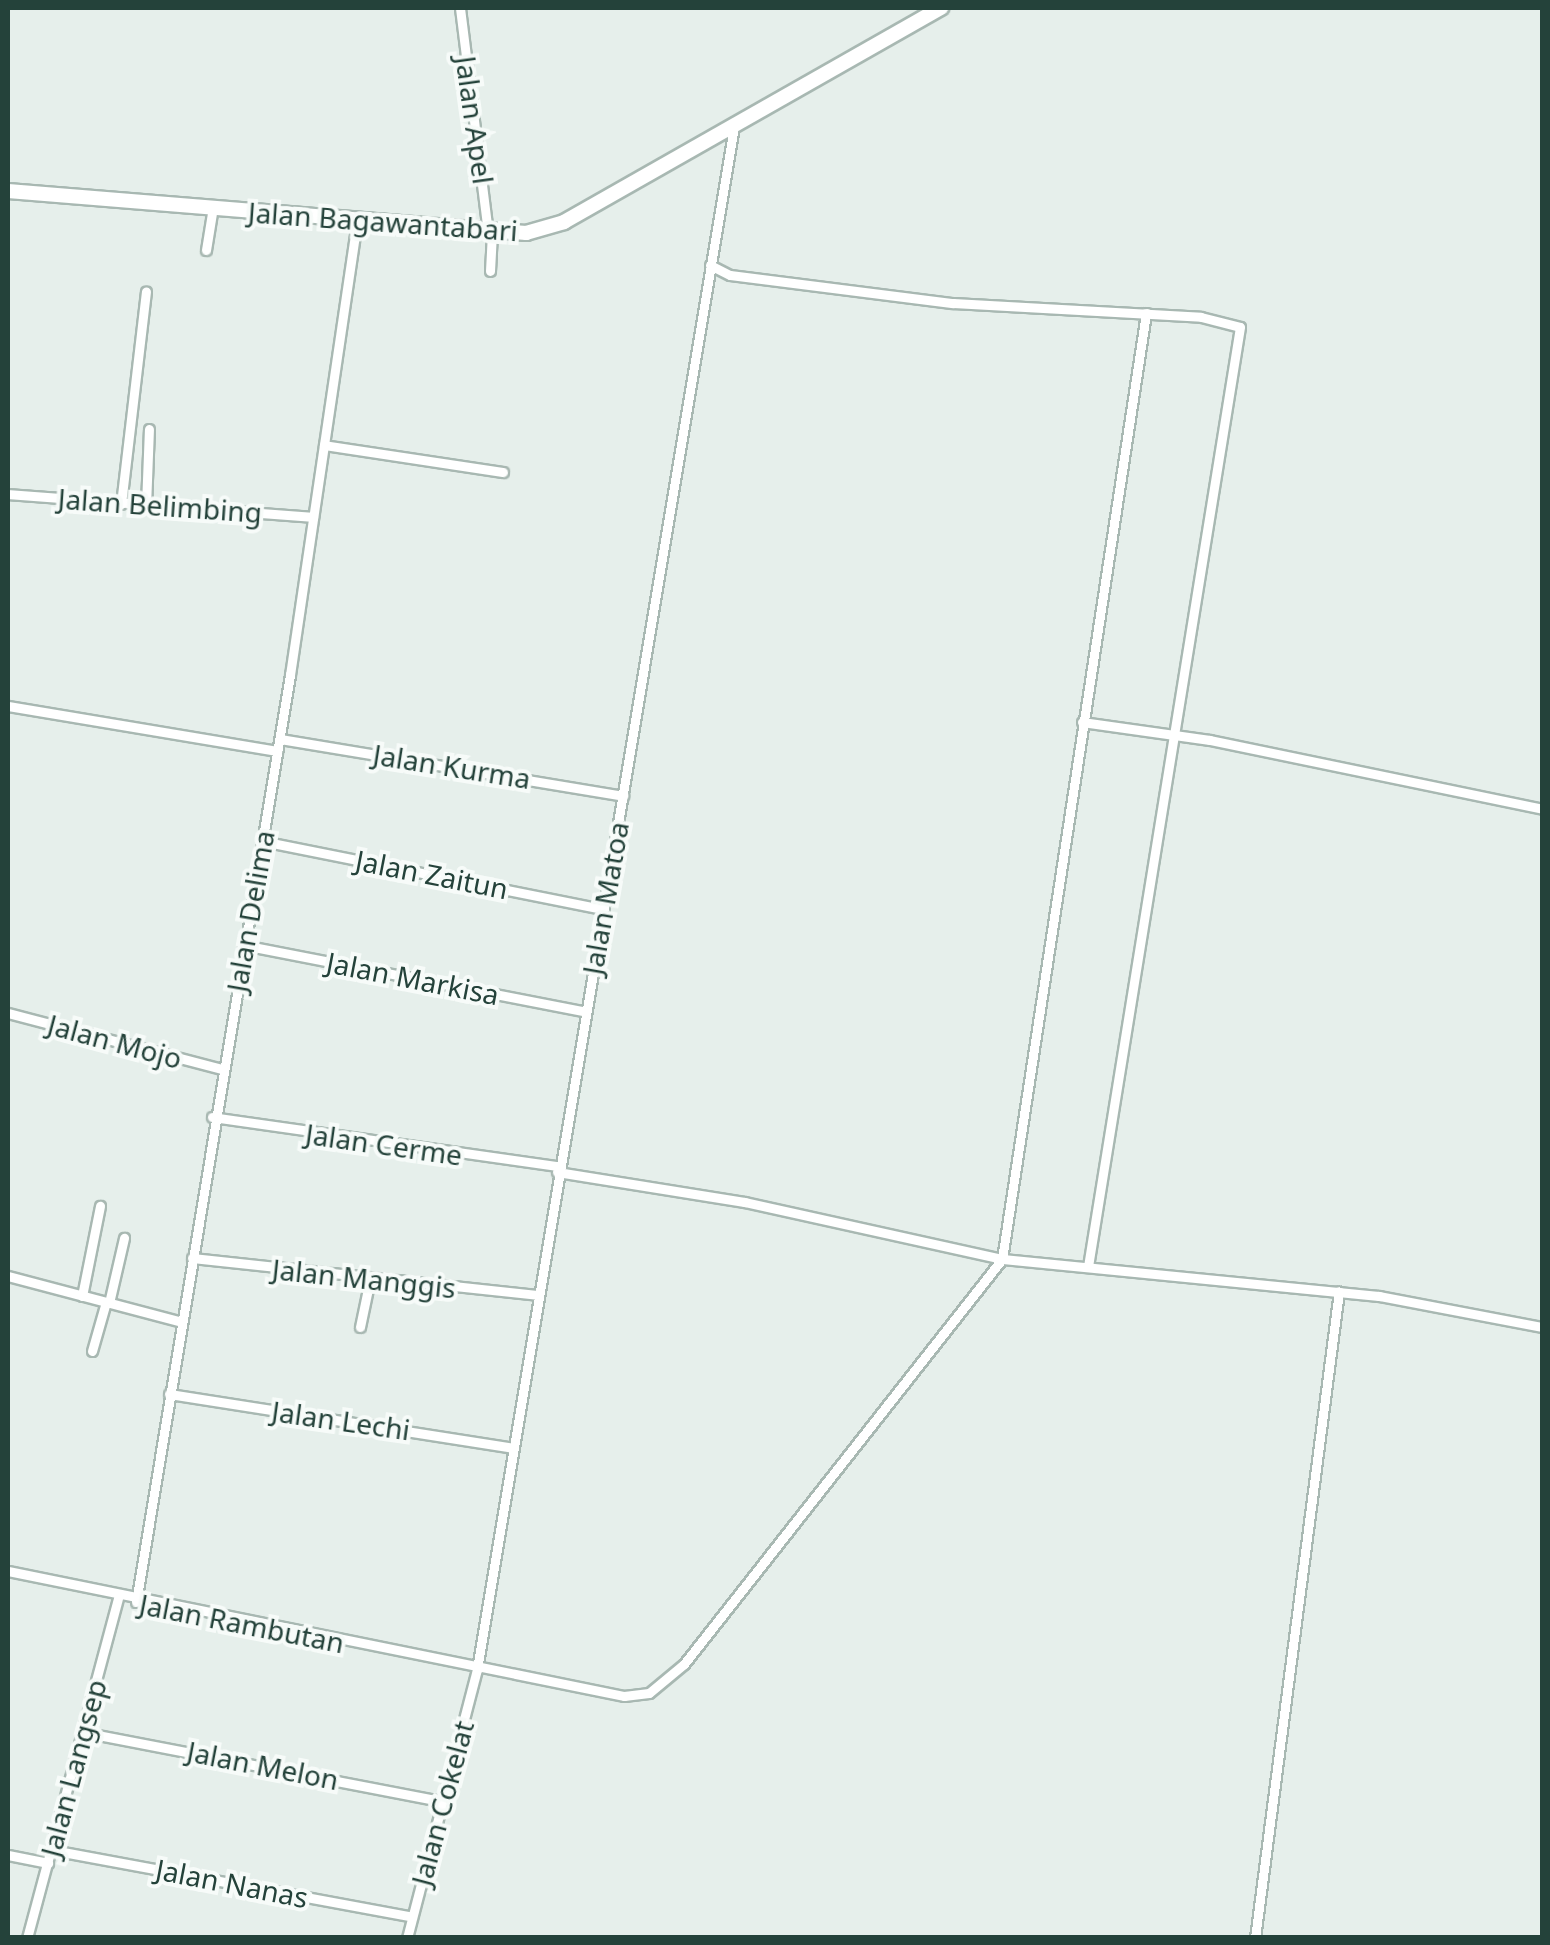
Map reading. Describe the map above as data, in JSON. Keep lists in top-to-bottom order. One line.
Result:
{"streets":{"street":["Jalan Apel","Jalan Bagawantabari","Jalan Belimbing","Jalan Kurma","Jalan Zaitun","Jalan Matoa","Jalan Delima","Jalan Markisa","Jalan Mojo","Jalan Cerme","Jalan Manggis","Jalan Lechi","Jalan Rambutan","Jalan Melon","Jalan Langsep","Jalan Cokelat","Jalan Nanas"]},"crossings":[["Jalan Apel","Jalan Bagawantabari"],["Jalan Bagawantabari","Jalan Matoa"],["Jalan Bagawantabari","Jalan Delima"],["Jalan Belimbing","Jalan Delima"],["Jalan Kurma","Jalan Matoa"],["Jalan Kurma","Jalan Delima"],["Jalan Zaitun","Jalan Matoa"],["Jalan Zaitun","Jalan Delima"],["Jalan Matoa","Jalan Markisa"],["Jalan Matoa","Jalan Cerme"],["Jalan Matoa","Jalan Manggis"],["Jalan Matoa","Jalan Lechi"],["Jalan Matoa","Jalan Rambutan"],["Jalan Matoa","Jalan Cokelat"],["Jalan Delima","Jalan Markisa"],["Jalan Delima","Jalan Mojo"],["Jalan Delima","Jalan Cerme"],["Jalan Delima","Jalan Manggis"],["Jalan Delima","Jalan Lechi"],["Jalan Delima","Jalan Rambutan"],["Jalan Cerme","Jalan Rambutan"],["Jalan Rambutan","Jalan Langsep"],["Jalan Rambutan","Jalan Cokelat"],["Jalan Melon","Jalan Langsep"],["Jalan Melon","Jalan Cokelat"],["Jalan Langsep","Jalan Nanas"],["Jalan Cokelat","Jalan Nanas"]]}
